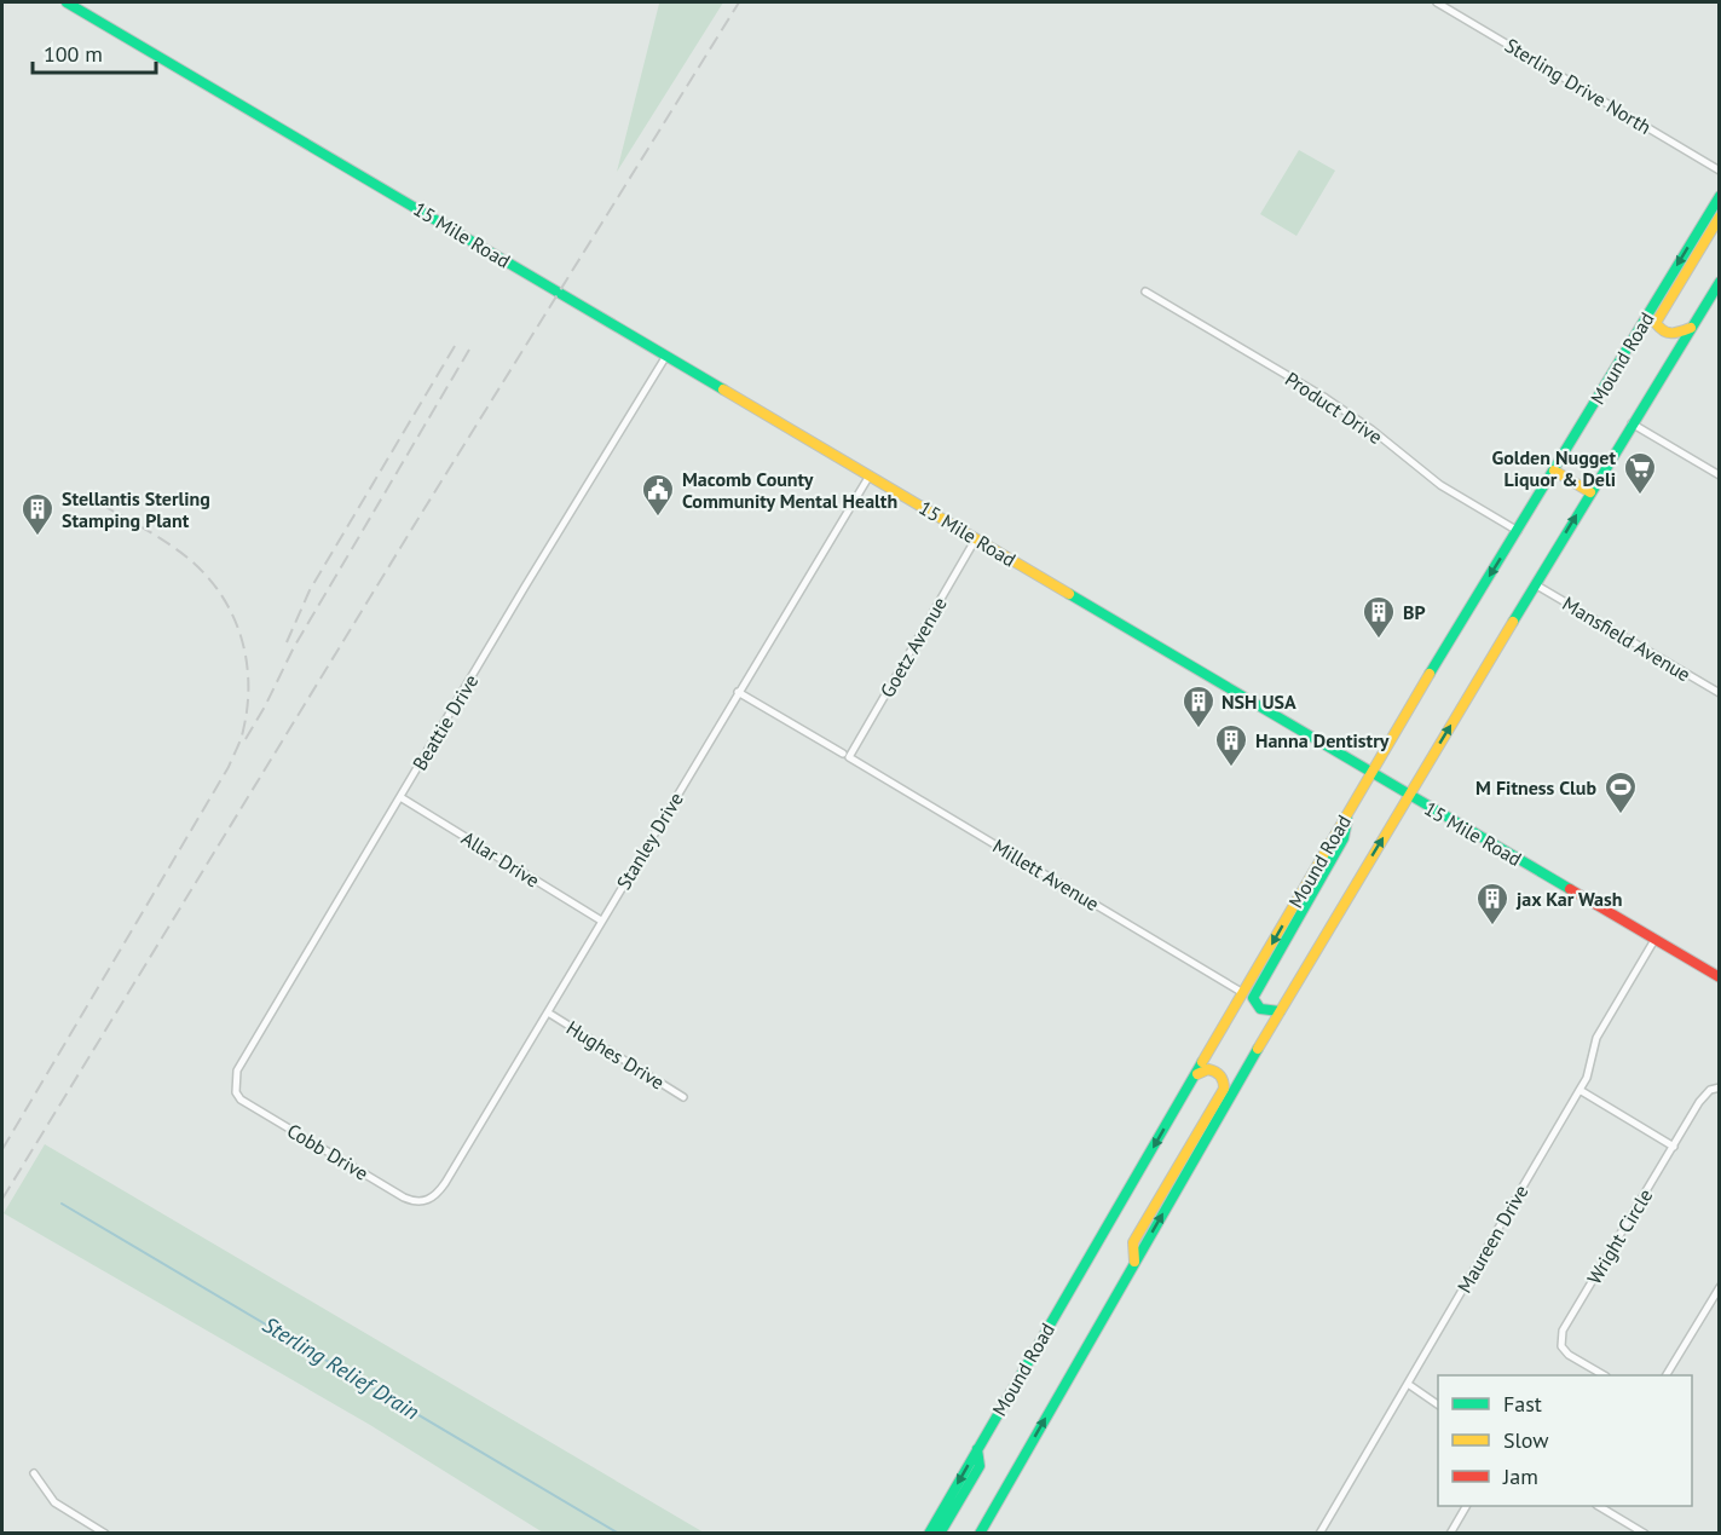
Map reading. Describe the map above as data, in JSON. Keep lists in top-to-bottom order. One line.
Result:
{"streets":{"main road":["15 Mile Road","Mound Road"],"street":["Sterling Drive North","Product Drive","Mansfield Avenue","Goetz Avenue","Beattie Drive","Stanley Drive","Allar Drive","Millett Avenue","Hughes Drive","Cobb Drive","Wright Circle","Maureen Drive"]},"crossings":[["15 Mile Road","Mound Road"],["15 Mile Road","Goetz Avenue"],["15 Mile Road","Beattie Drive"],["15 Mile Road","Stanley Drive"],["15 Mile Road","Maureen Drive"],["Mound Road","Product Drive"],["Mound Road","Millett Avenue"],["Goetz Avenue","Millett Avenue"],["Beattie Drive","Allar Drive"],["Beattie Drive","Cobb Drive"],["Stanley Drive","Allar Drive"],["Stanley Drive","Millett Avenue"],["Stanley Drive","Hughes Drive"],["Stanley Drive","Cobb Drive"]],"water":["Sterling Relief Drain"],"places":{"supermarket":["Golden Nugget Liquor & Deli"],"public building":["Macomb County Community Mental Health"],"building":["Stellantis Sterling Stamping Plant","BP","NSH USA","Hanna Dentistry","jax Kar Wash"],"sports":["M Fitness Club"]},"legend":["Fast","Slow","Jam"],"scale_bar":"100 m"}
